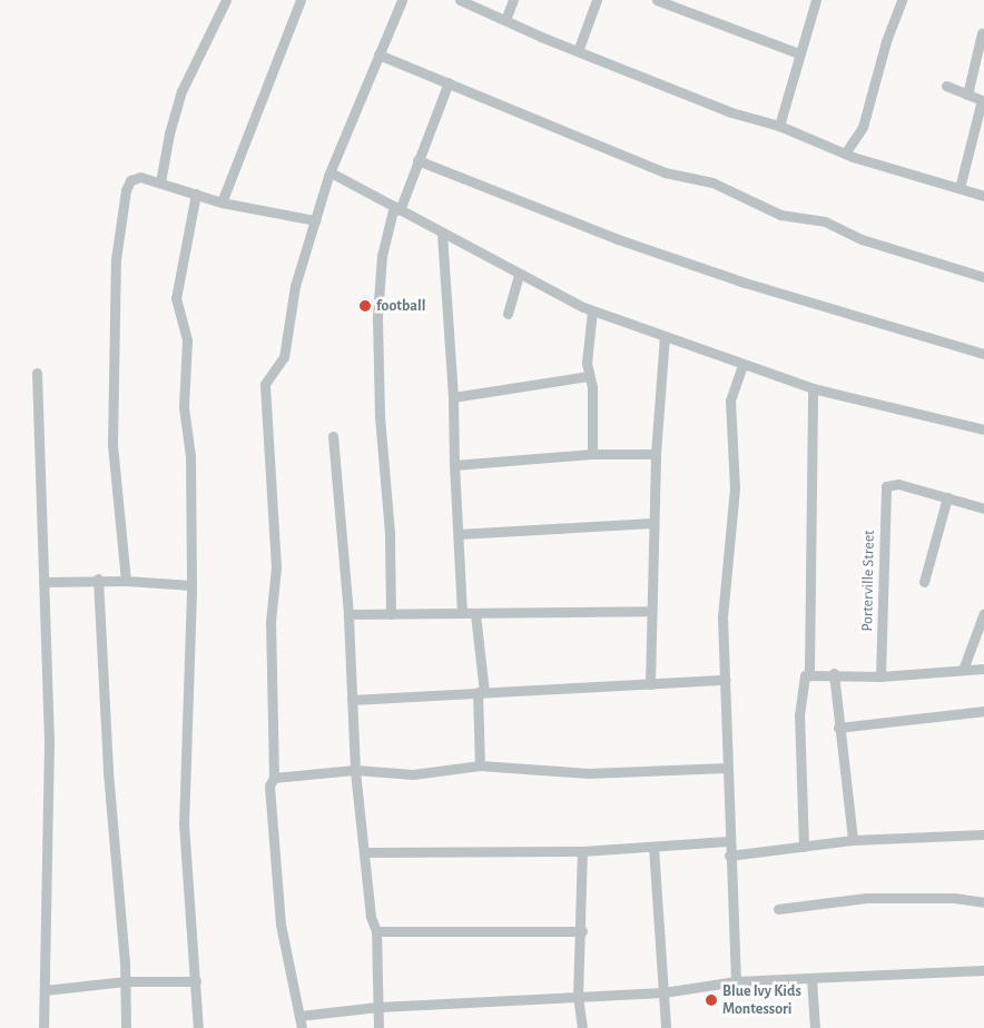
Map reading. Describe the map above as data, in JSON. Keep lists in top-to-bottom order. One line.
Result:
{"streets":{"street":["Porterville Street"]},"places":["football","Blue Ivy Kids Montessori"]}
